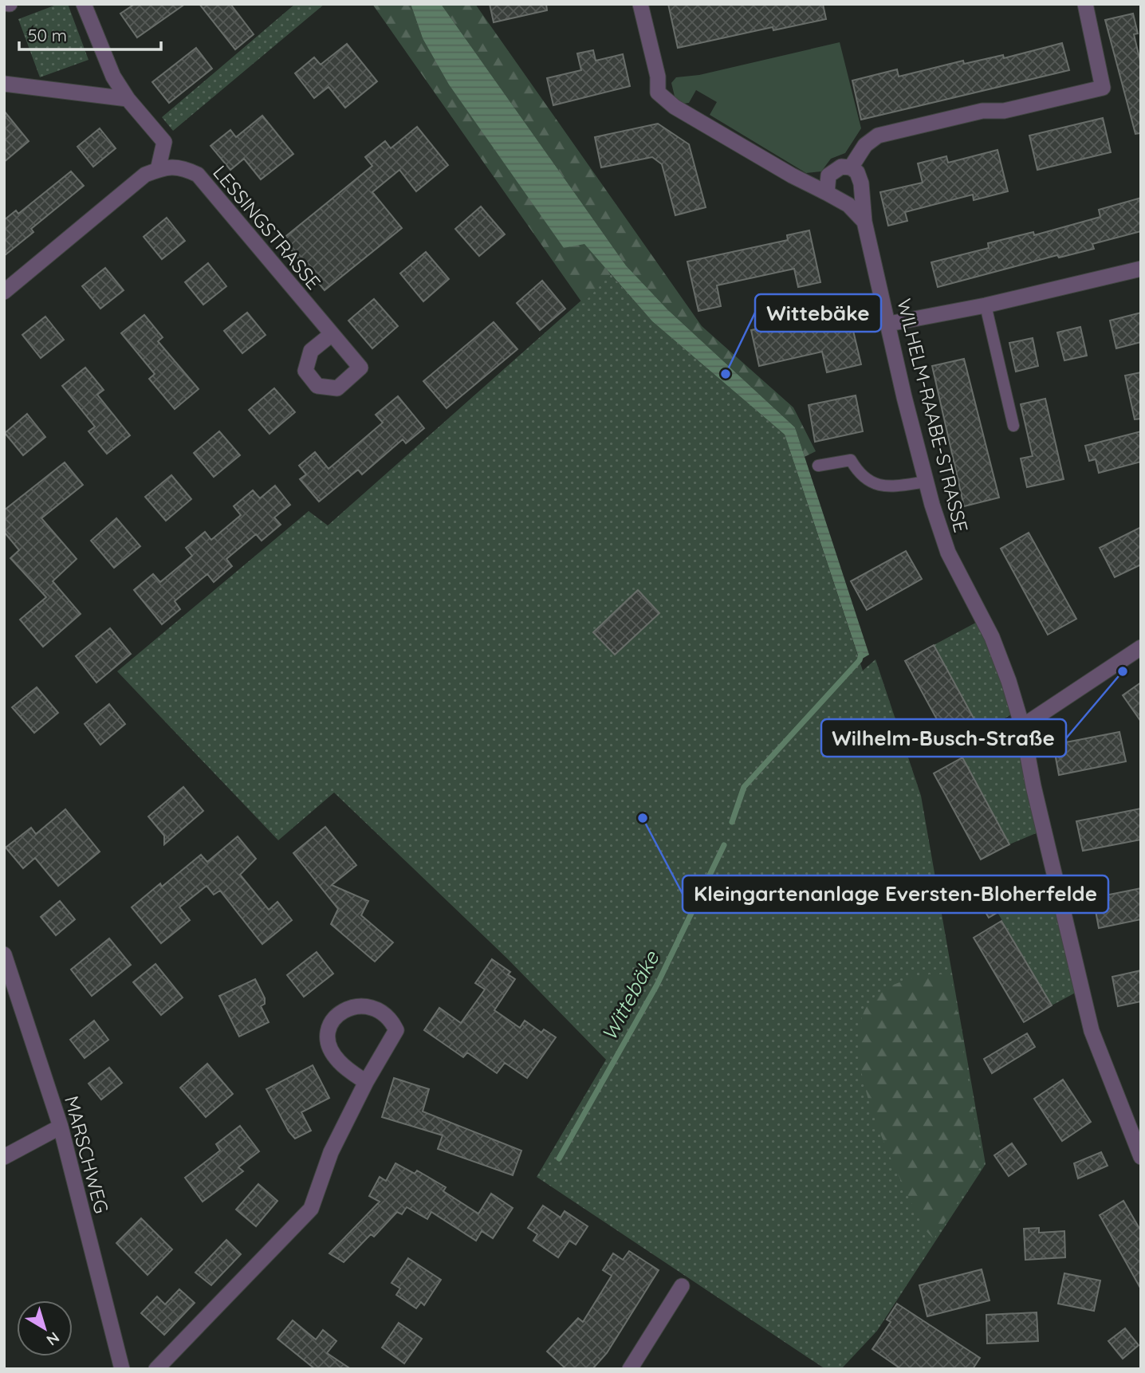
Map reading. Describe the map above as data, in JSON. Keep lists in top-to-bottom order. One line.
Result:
{"streets":{"street":["LESSINGSTRASSE","WILHELM-RAABE-STRASSE","MARSCHWEG"]},"water":["Wittebäke"],"places":["Wittebäke","Wilhelm-Busch-Straße","Kleingartenanlage Eversten-Bloherfelde"],"scale_bar":"50 m","north":"bottom right"}
